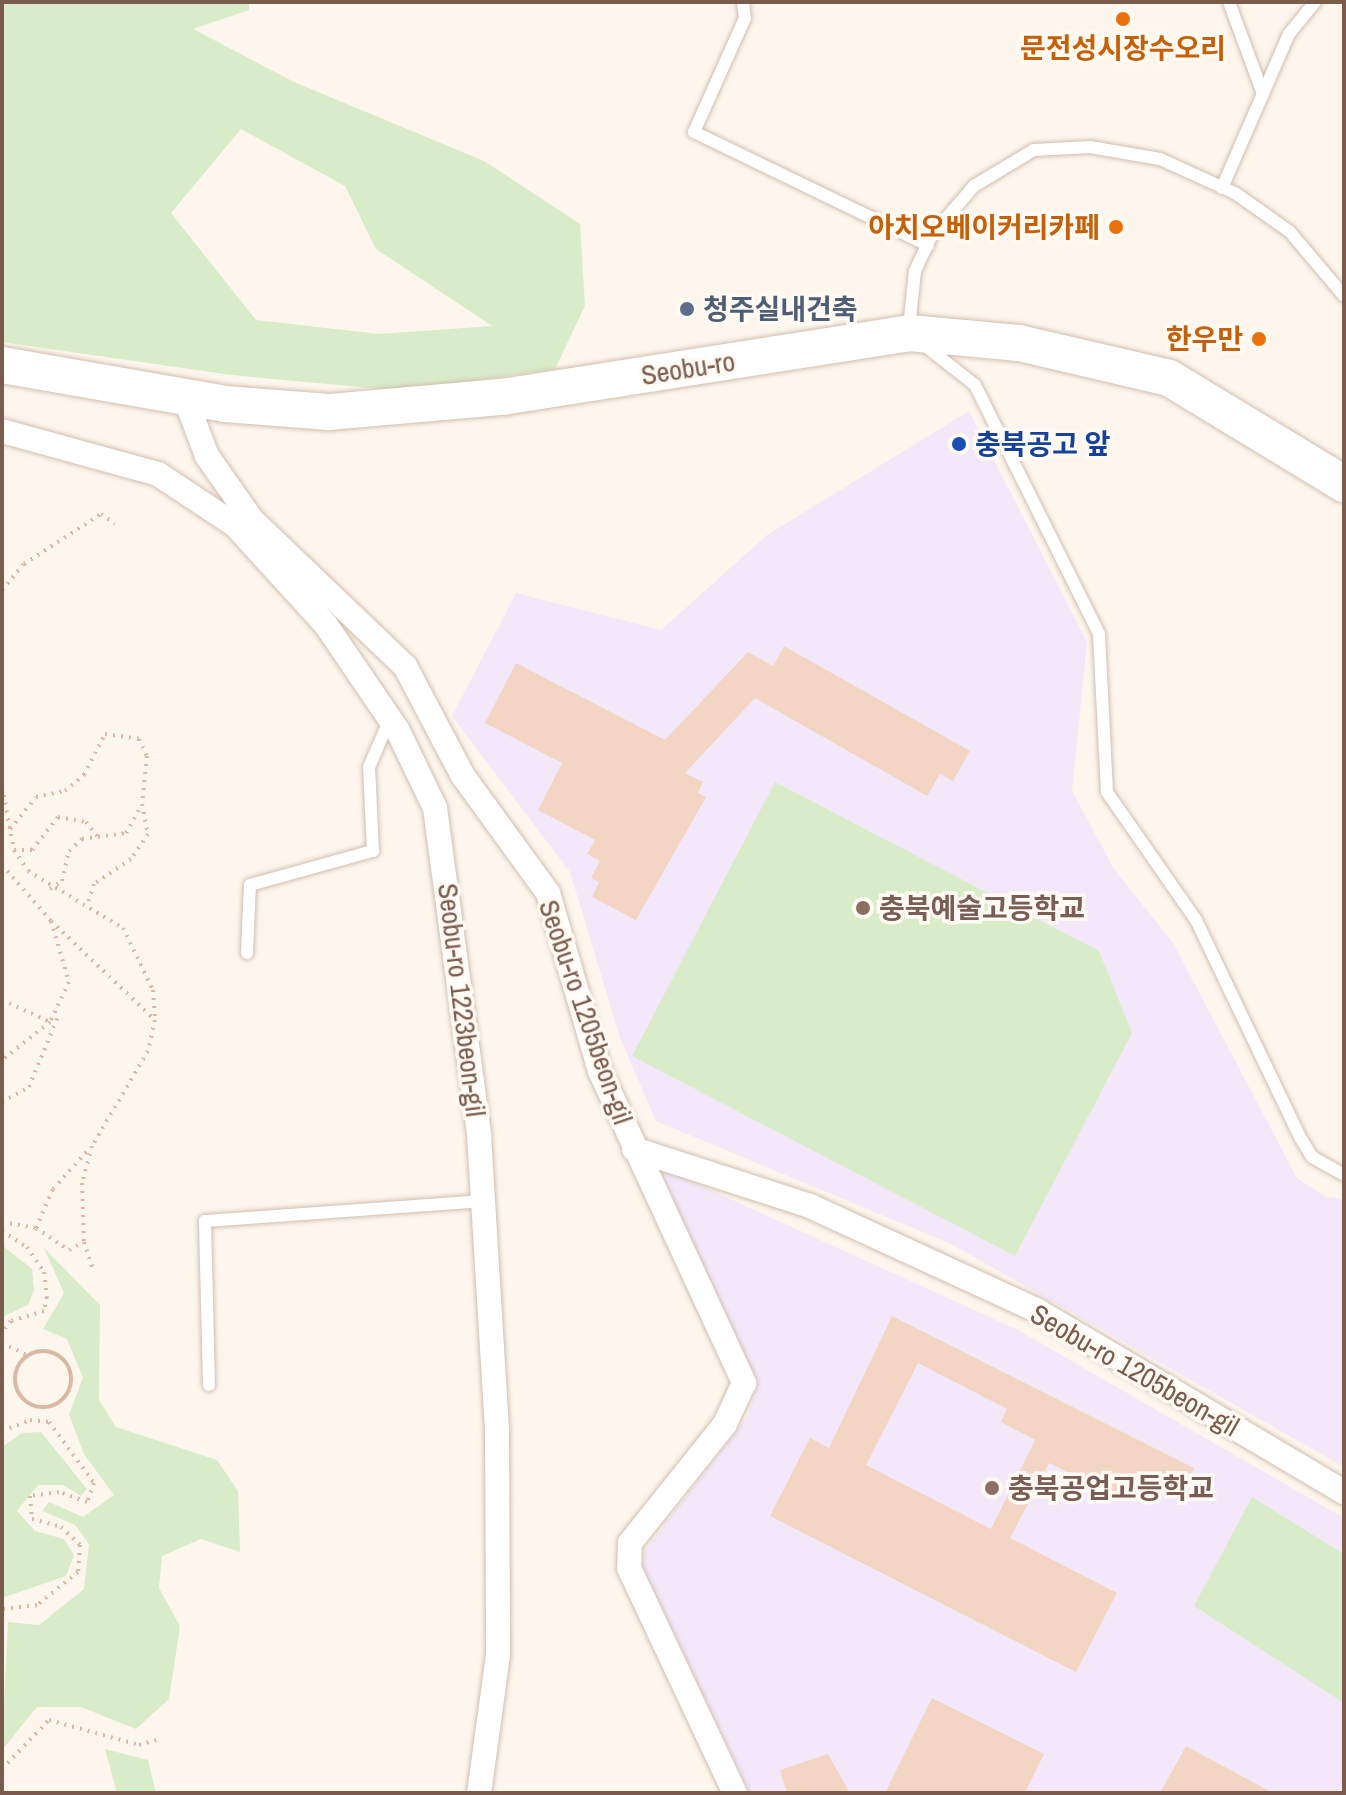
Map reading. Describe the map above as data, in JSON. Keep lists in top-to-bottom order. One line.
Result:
{"streets":{"main road":["Seobu-ro"],"street":["Seobu-ro 1223beon-gil","Seobu-ro 1205beon-gil"]},"crossings":[["Seobu-ro","Seobu-ro 1205beon-gil"]],"places":["문전성시장수오리","아치오베이커리카페","청주실내건축","한우만","충북공고 앞","충북예술고등학교","충북공업고등학교"]}
